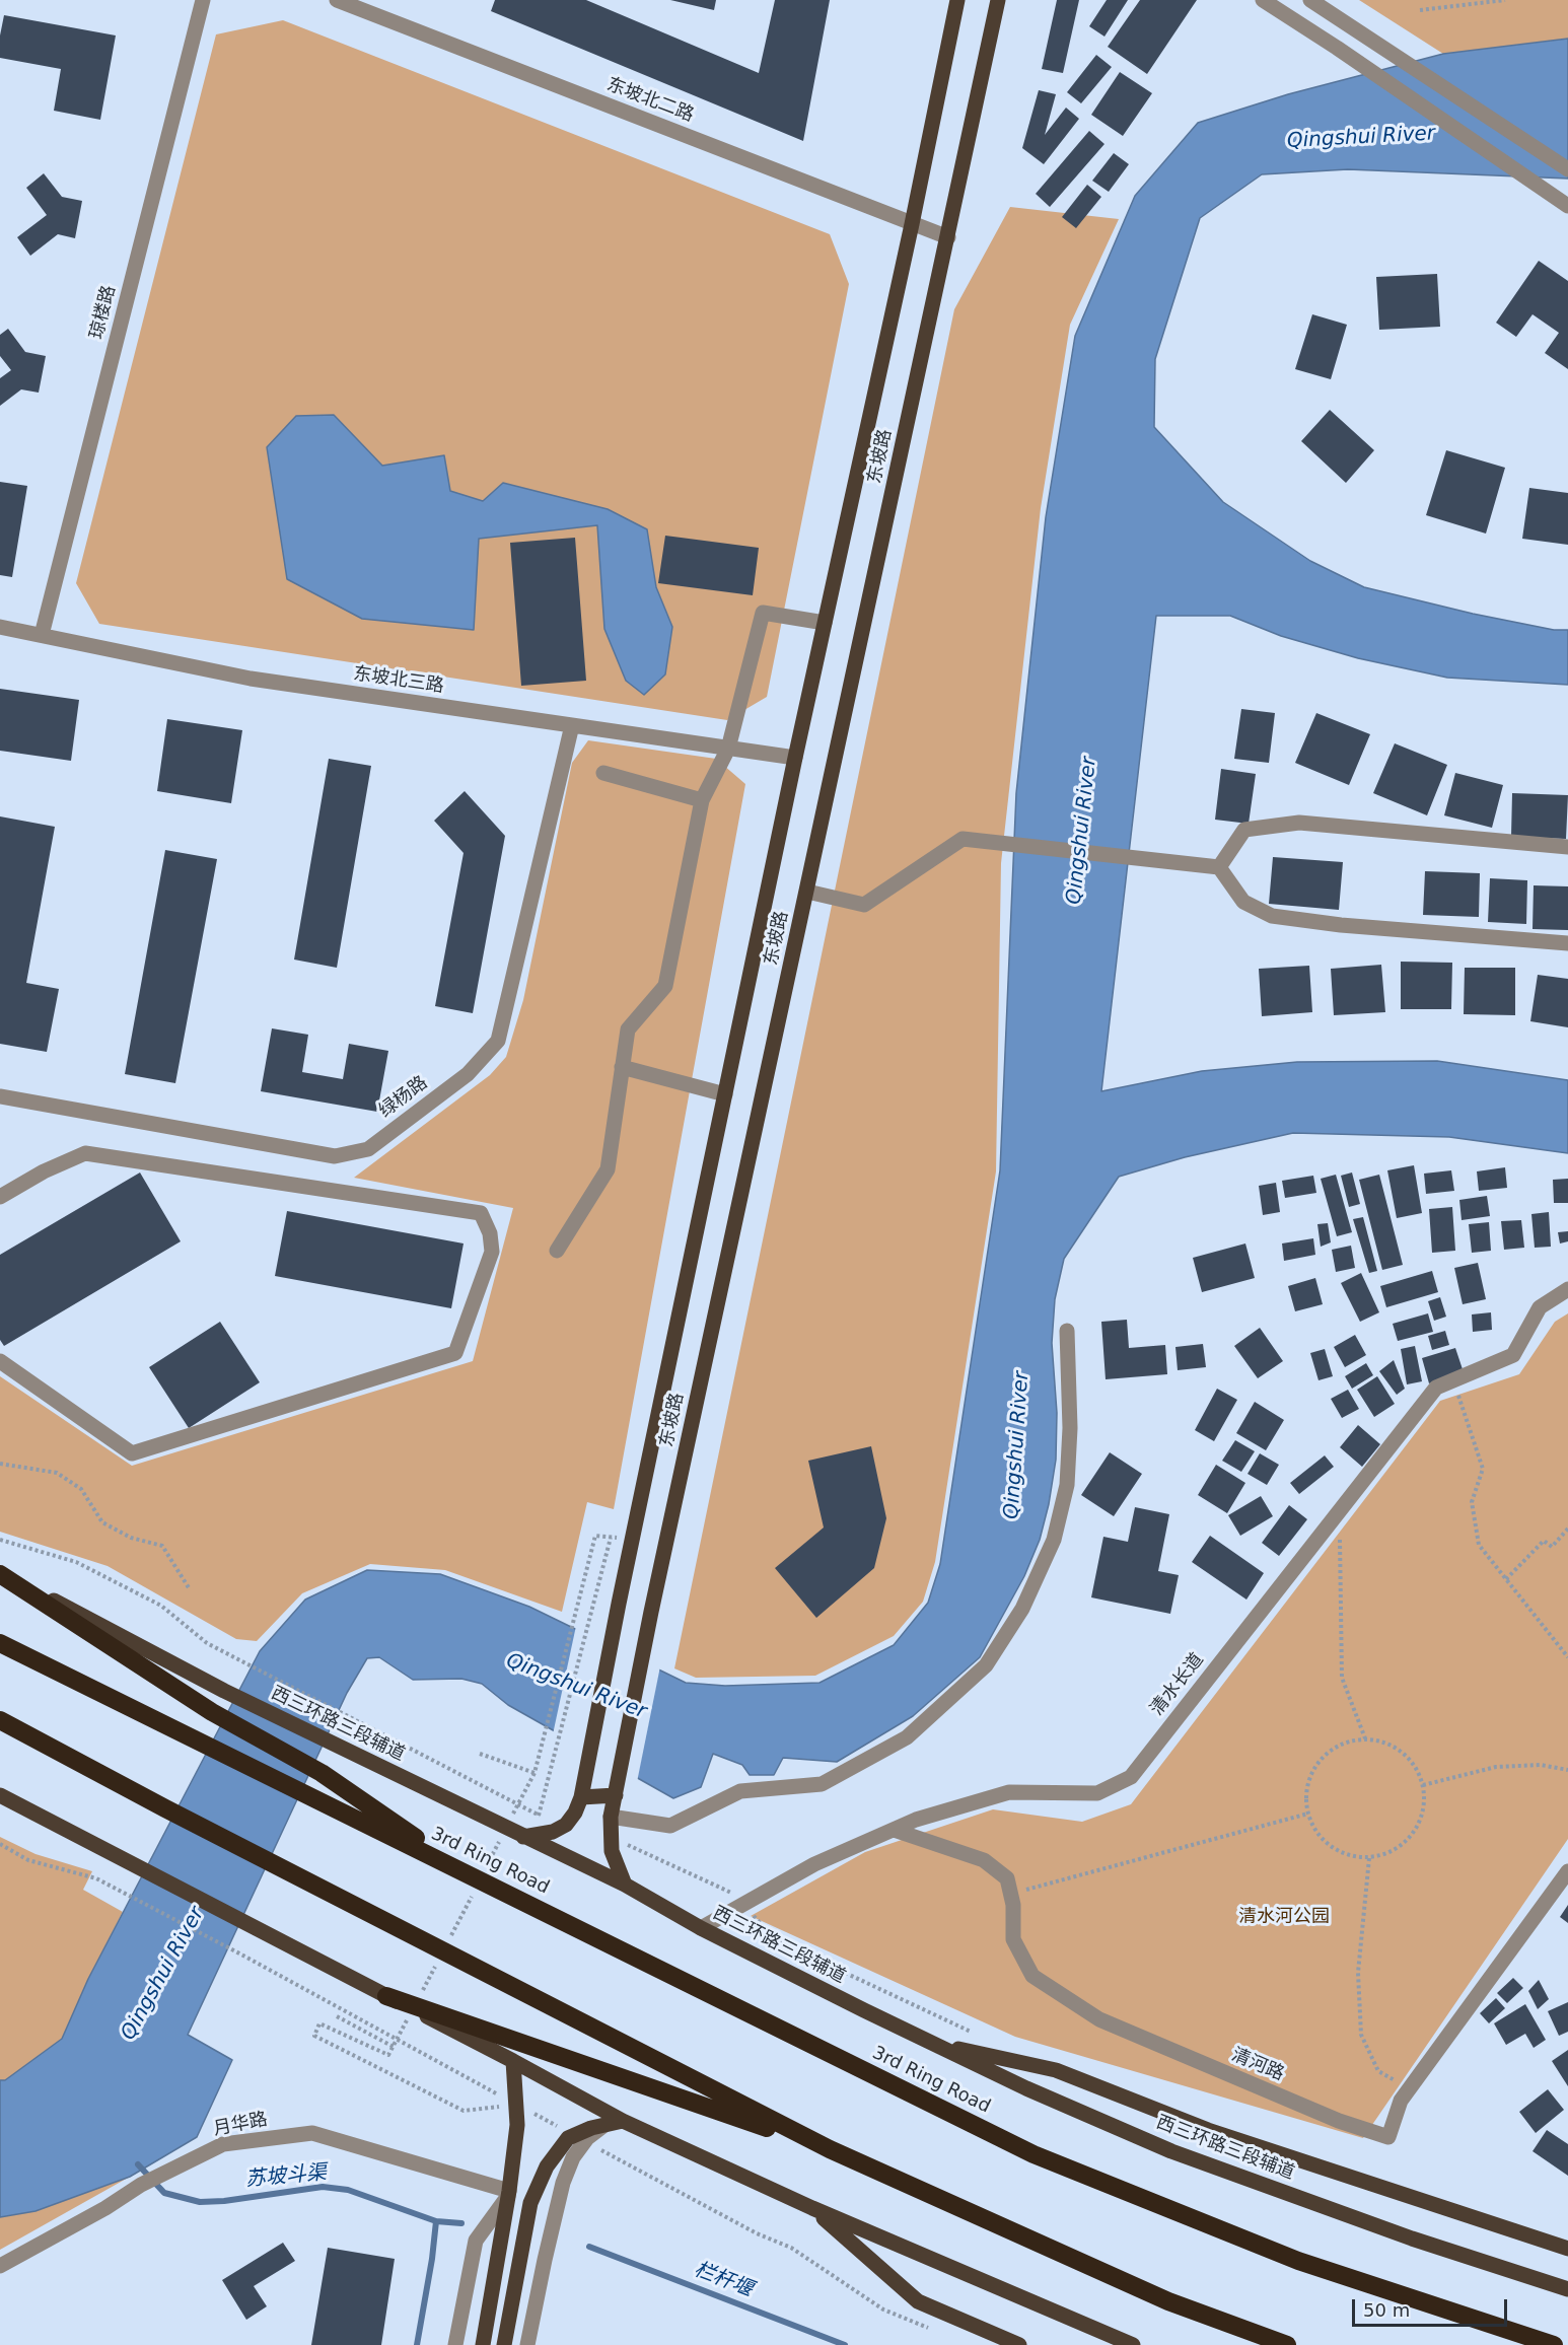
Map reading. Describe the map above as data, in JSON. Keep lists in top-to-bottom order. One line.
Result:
{"streets":{"highway":["3rd Ring Road"],"main road":["东坡路","西三环路三段辅道"],"street":["东坡北二路","琼楼路","东坡北三路","绿杨路","清水长道","清河路","月华路"]},"crossings":[["东坡北二路","东坡路"],["琼楼路","东坡北三路"],["东坡路","东坡北三路"],["东坡路","西三环路三段辅道"],["东坡北三路","绿杨路"],["清水长道","西三环路三段辅道"],["清水长道","清河路"]],"water":["Qingshui River","苏坡斗渠","栏杆堰"],"parks":["清水河公园"],"scale_bar":"50 m"}
